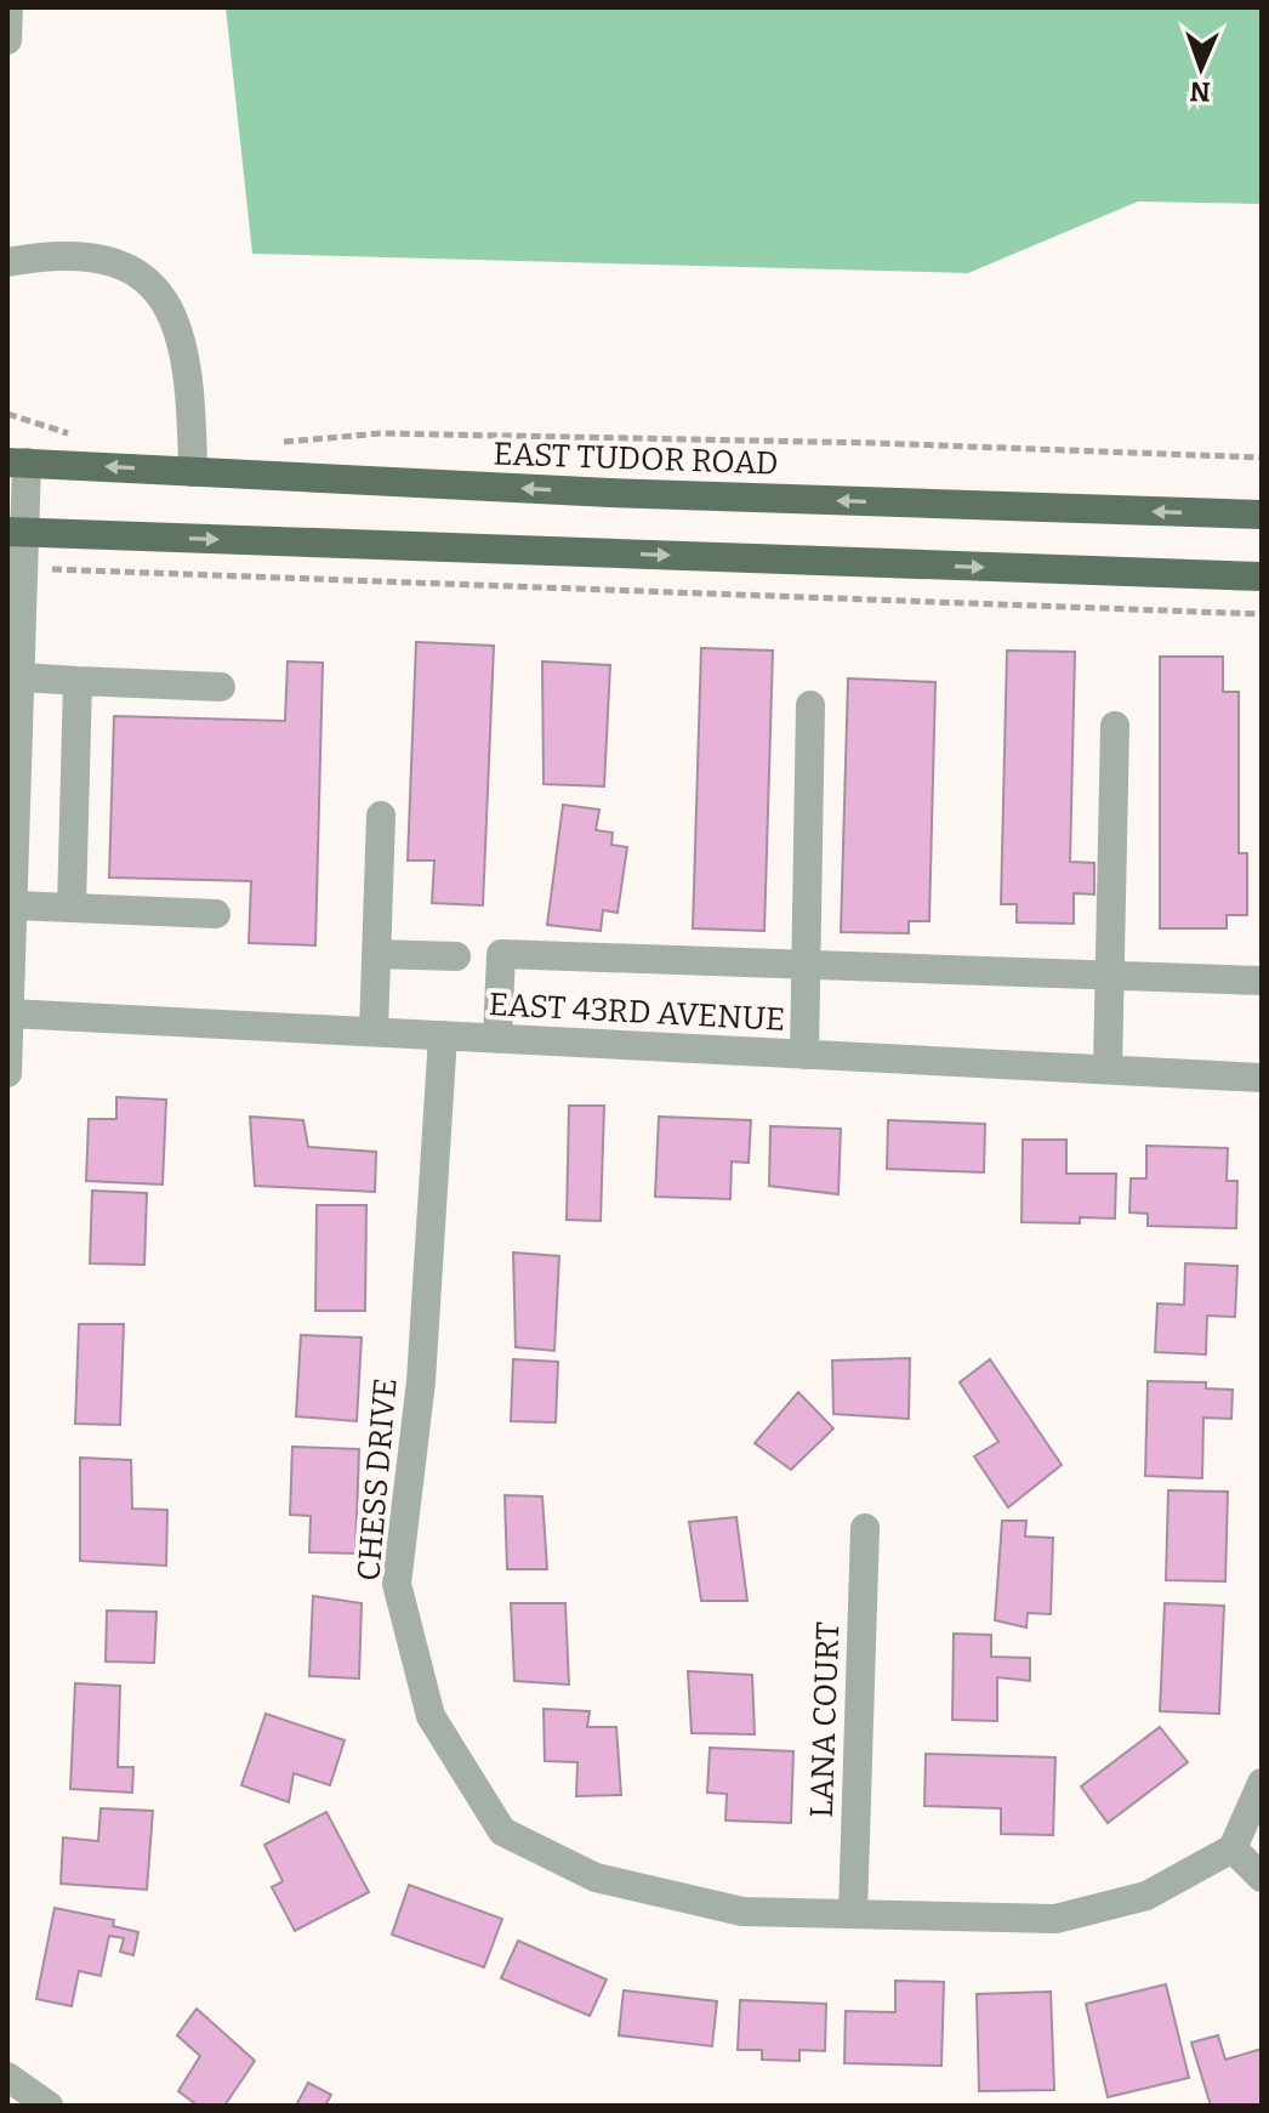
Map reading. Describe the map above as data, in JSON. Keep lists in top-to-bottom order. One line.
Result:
{"streets":{"main road":["EAST TUDOR ROAD"],"street":["EAST 43RD AVENUE","CHESS DRIVE","LANA COURT"]},"crossings":[["EAST 43RD AVENUE","CHESS DRIVE"],["CHESS DRIVE","LANA COURT"]],"north":"bottom"}
